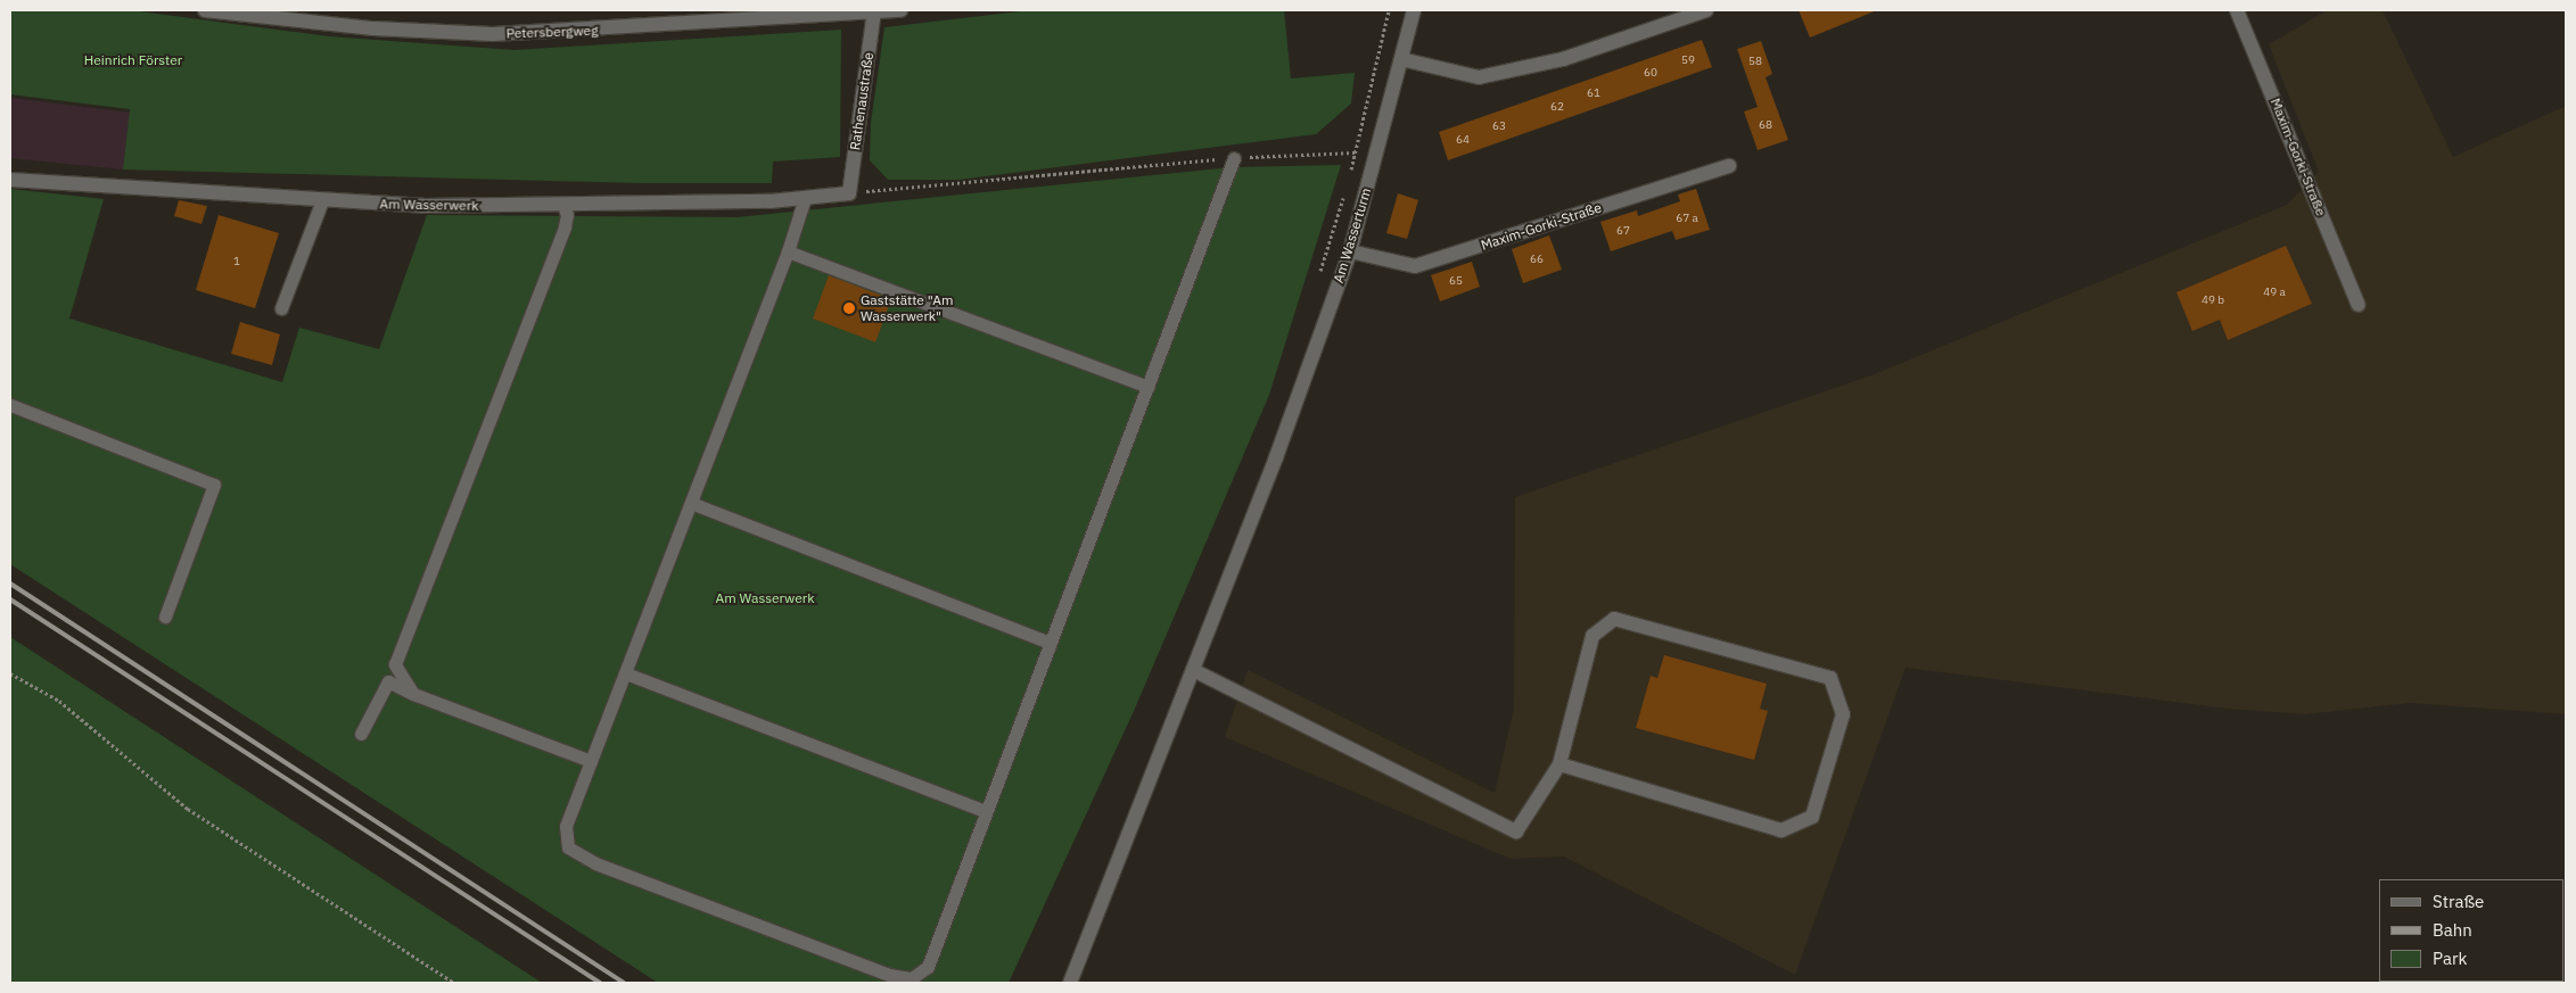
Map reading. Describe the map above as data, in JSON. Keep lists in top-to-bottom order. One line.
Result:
{"streets":{"street":["Petersbergweg","Rathenaustraße","Maxim-Gorki-Straße","Am Wasserwerk","Am Wasserturm"]},"crossings":[["Petersbergweg","Rathenaustraße"],["Rathenaustraße","Am Wasserwerk"],["Maxim-Gorki-Straße","Am Wasserturm"]],"parks":["Heinrich Förster","Am Wasserwerk"],"places":["Gaststätte \"Am Wasserwerk\""],"house_numbers":["59","58","60","61","62","68","63","64","67 a","67","66","1","65","49 a","49 b"],"legend":["Straße","Bahn","Park"]}
